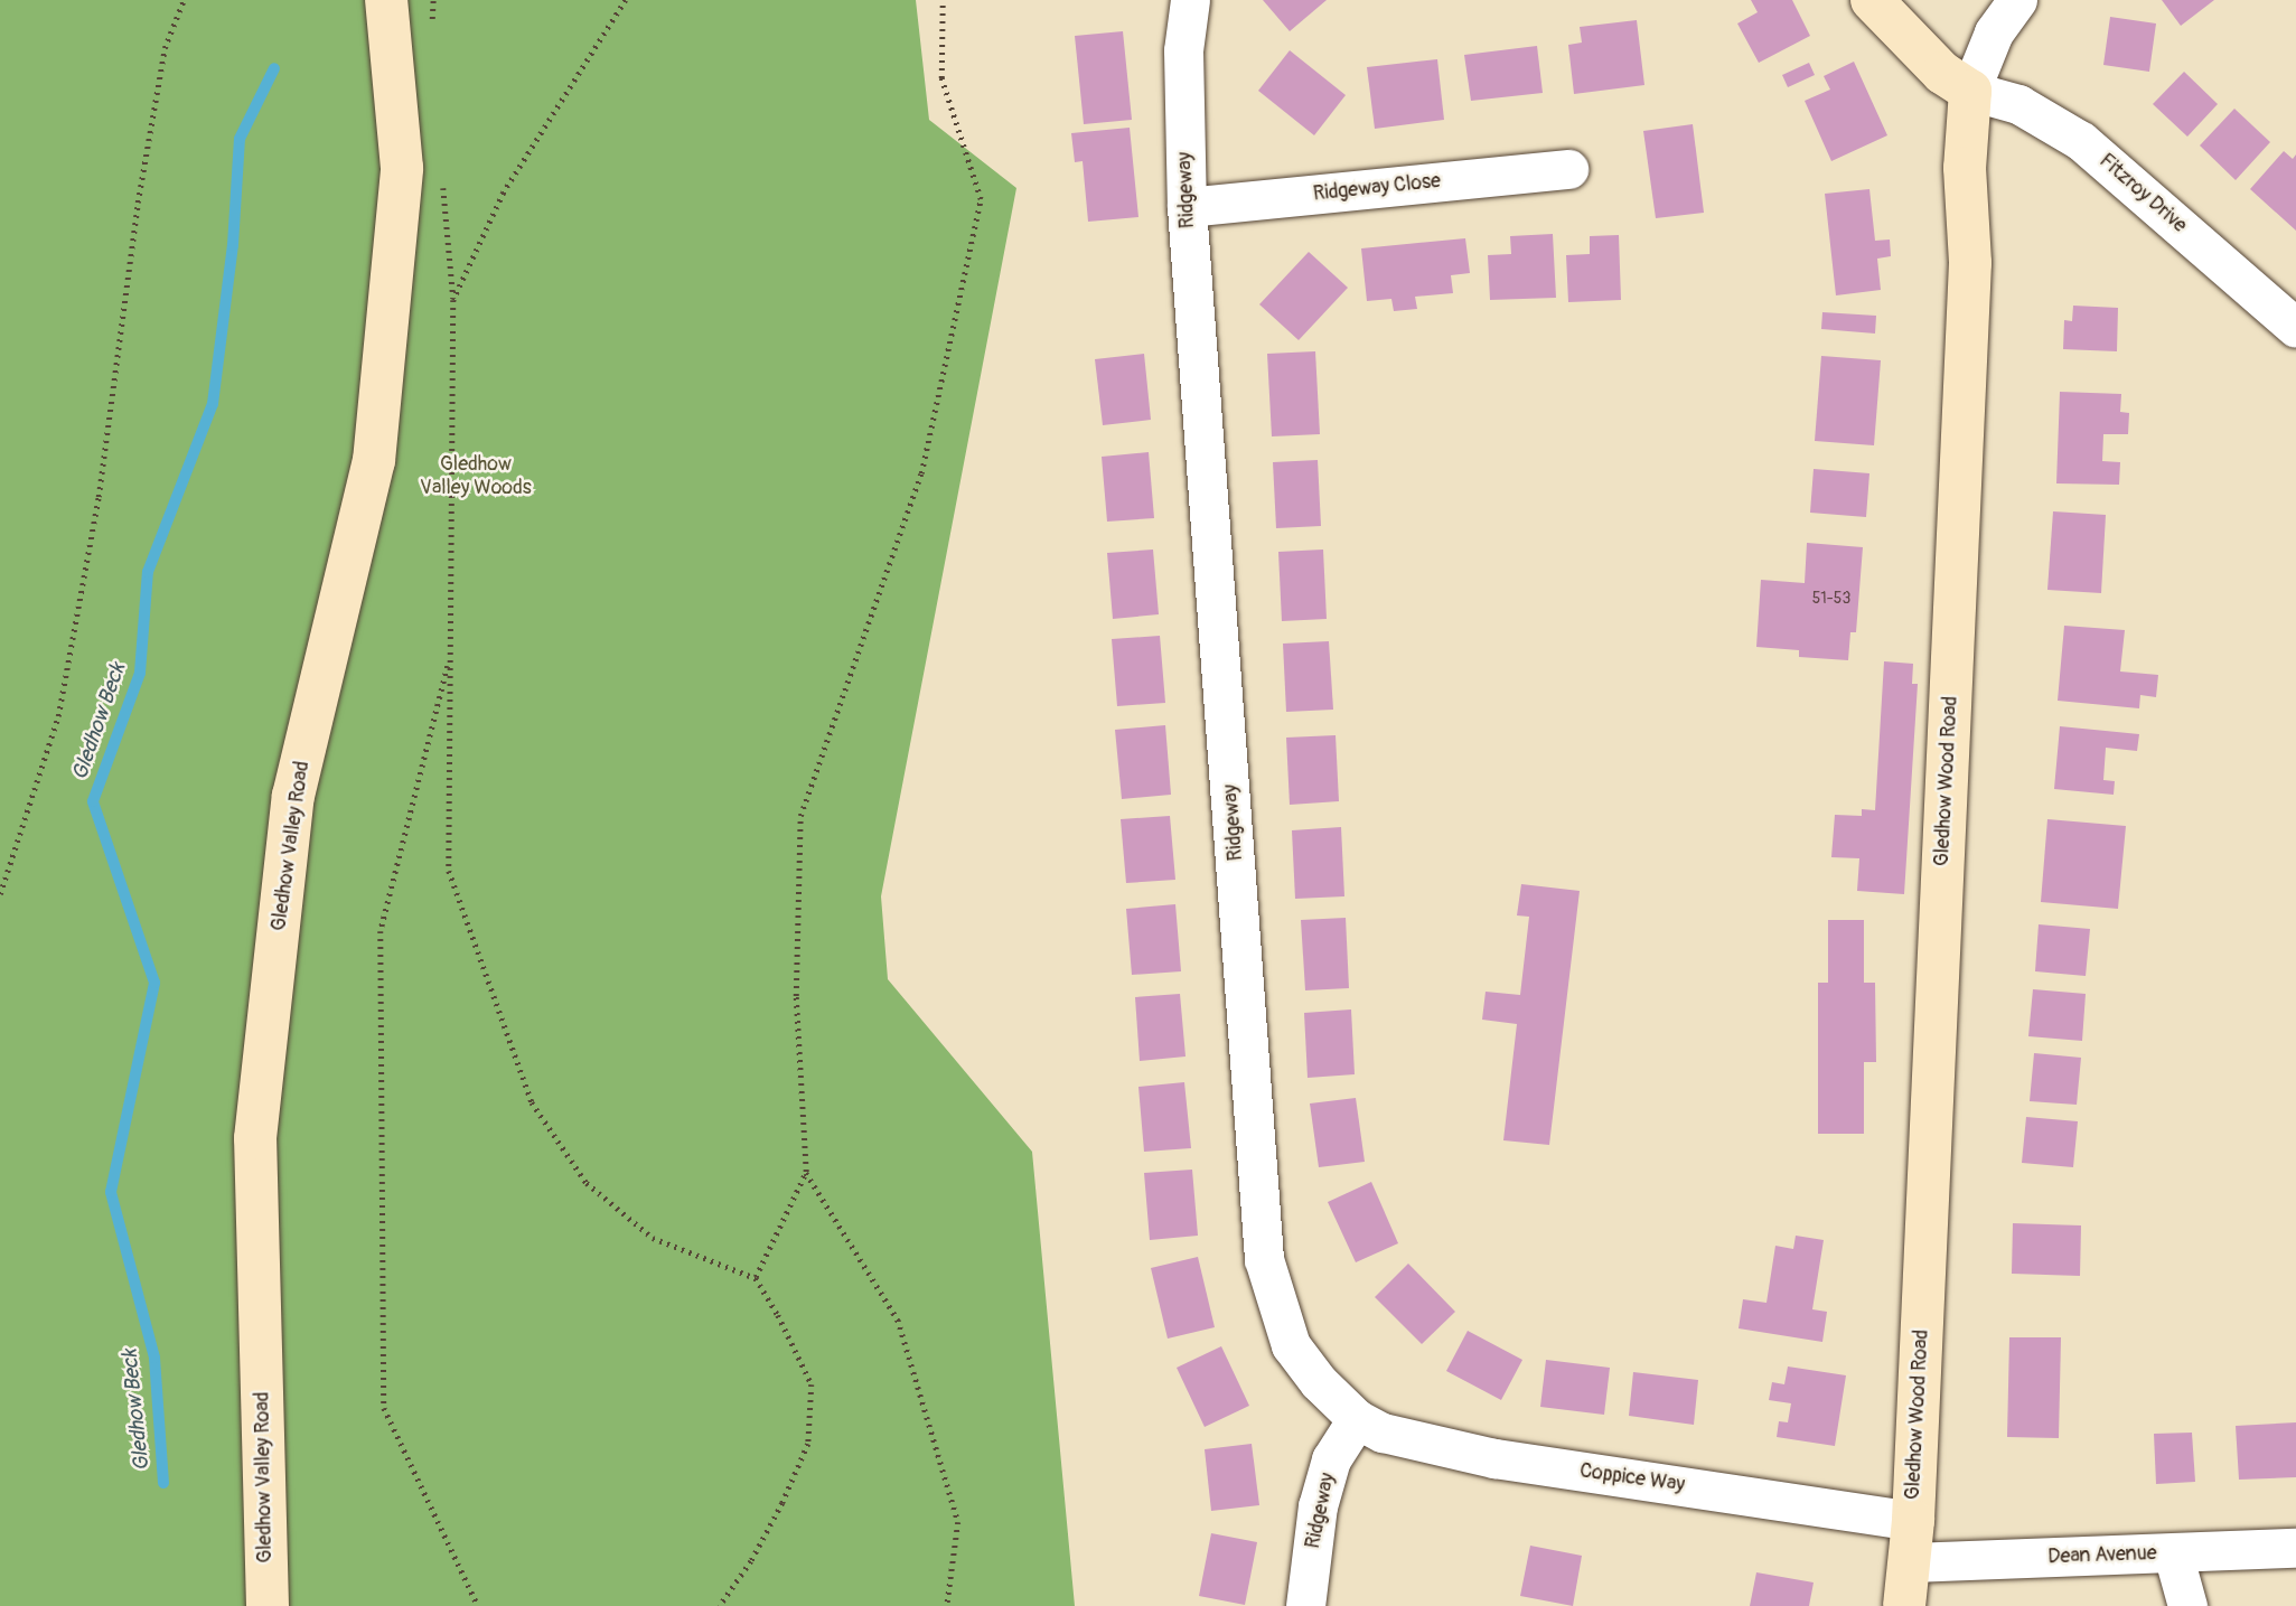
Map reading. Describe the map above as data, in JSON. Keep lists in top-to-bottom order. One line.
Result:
{"streets":{"street":["Ridgeway Close","Ridgeway","Fitzroy Drive","Gledhow Wood Road","Gledhow Valley Road","Coppice Way","Dean Avenue"]},"crossings":[["Ridgeway Close","Ridgeway"],["Ridgeway","Coppice Way"],["Fitzroy Drive","Gledhow Wood Road"],["Gledhow Wood Road","Coppice Way"],["Gledhow Wood Road","Dean Avenue"],["Coppice Way","Dean Avenue"]],"water":["Gledhow Beck"],"parks":["Gledhow Valley Woods"],"house_numbers":["51-53"]}
